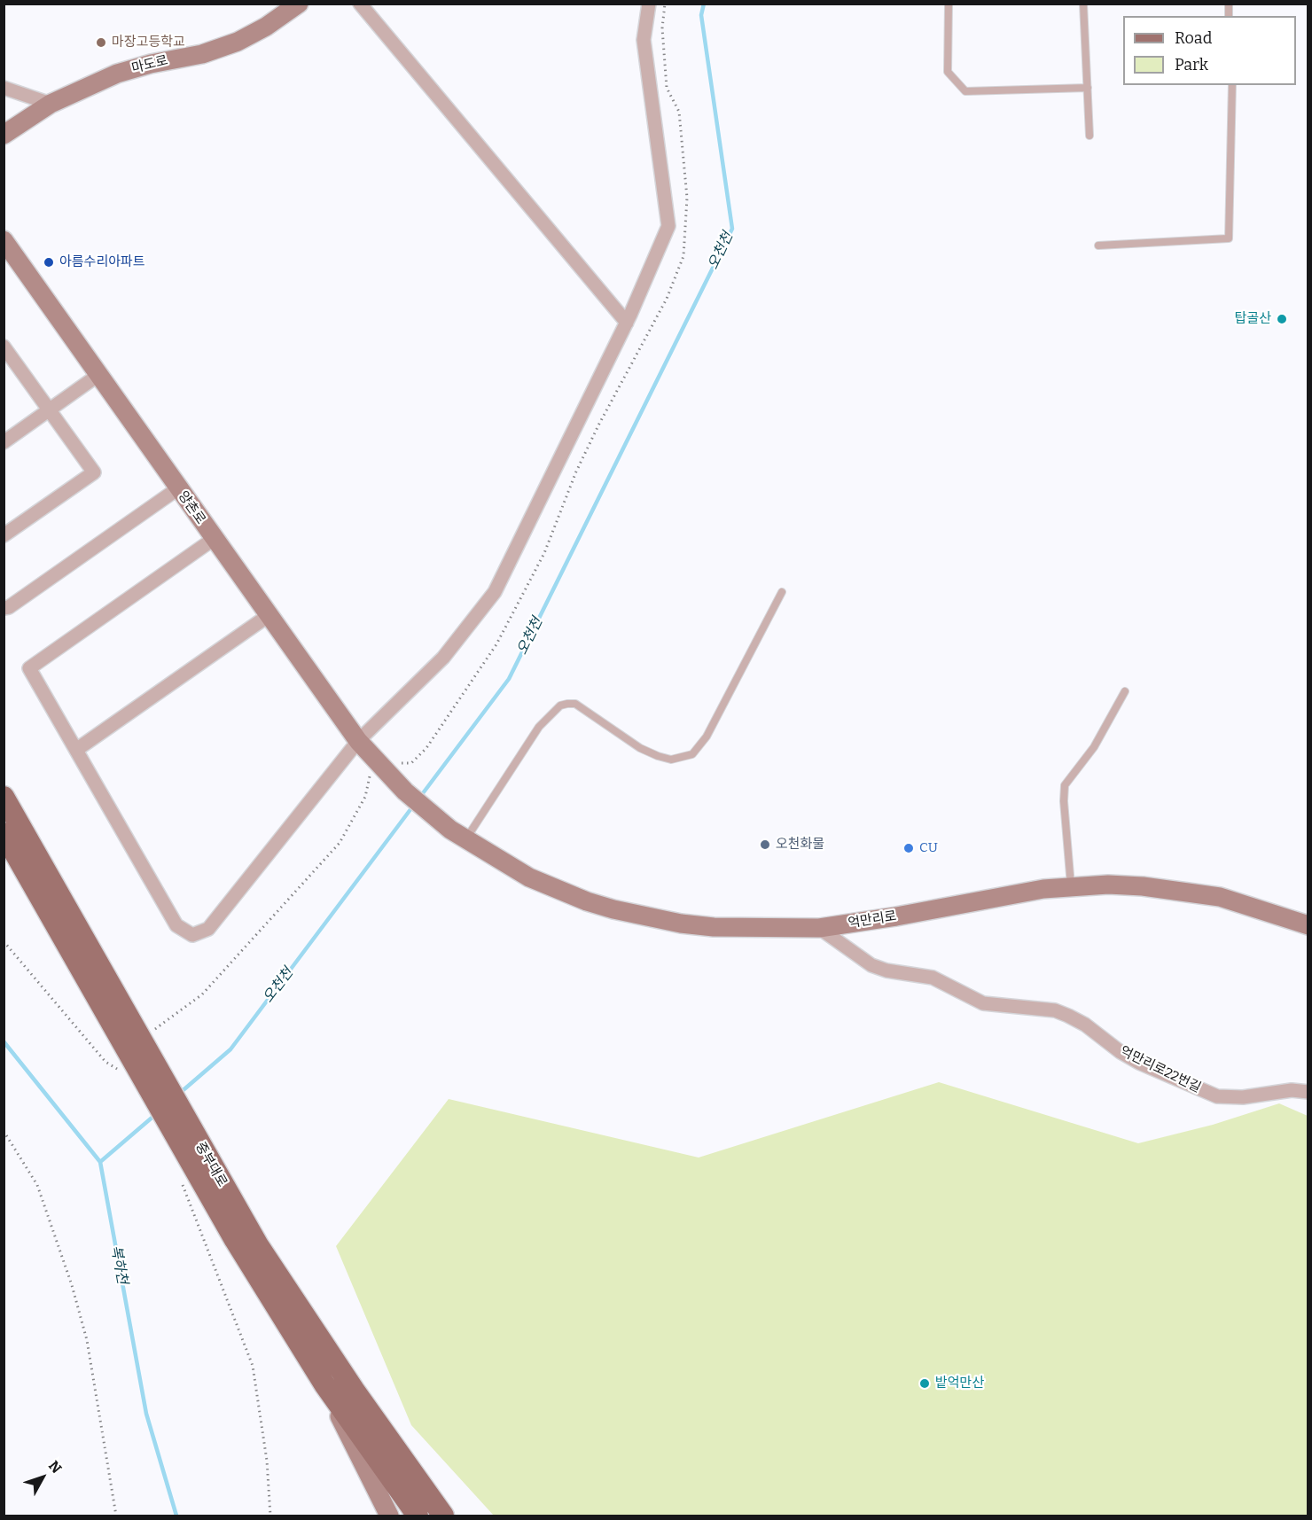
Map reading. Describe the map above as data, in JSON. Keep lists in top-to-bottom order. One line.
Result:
{"streets":{"main road":["중부대로"],"street":["마도로","양촌로","억만리로","억만리로22번길"]},"crossings":[["양촌로","억만리로"],["억만리로","억만리로22번길"]],"water":["오천천","복하천"],"places":["마장고등학교","아름수리아파트","탑골산","오천화물","CU","밭억만산"],"legend":["Road","Park"],"north":"top right"}
